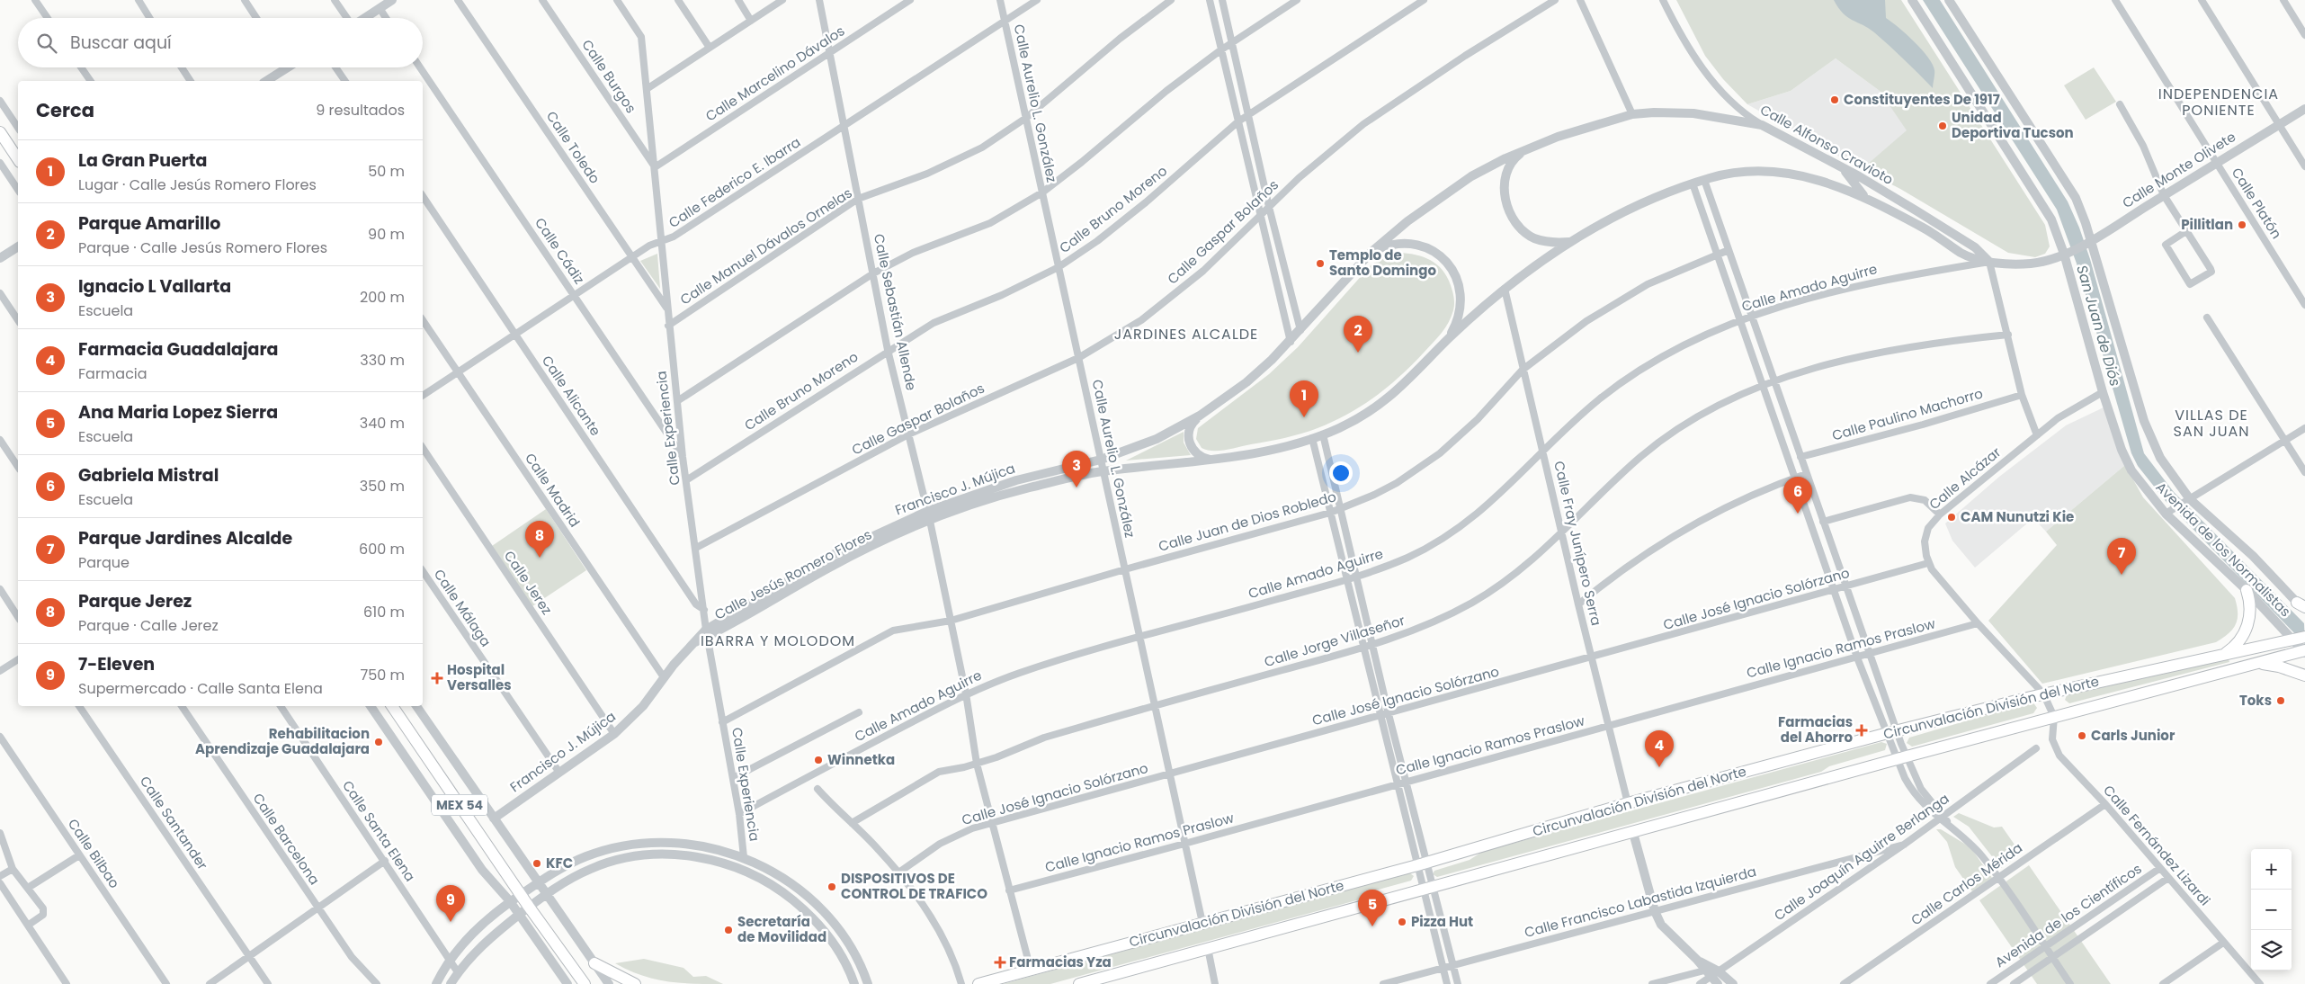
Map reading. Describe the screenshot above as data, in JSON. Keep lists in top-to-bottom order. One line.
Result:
{"streets":{"main road":["Circunvalación División del Norte","MEX 54"],"street":["Calle Marcelino Dávalos","Calle Burgos","Calle Aurelio L. González","Calle Alfonso Cravioto","Calle Toledo","Calle Monte Olivete","Calle Federico E. Ibarra","Calle Platón","Calle Bruno Moreno","Calle Gaspar Bolaños","Calle Manuel Dávalos Ornelas","Calle Cádiz","Calle Amado Aguirre","Calle Sebastián Allende","Calle Alicante","Calle Paulino Machorro","Calle Experiencia","Calle Alcázar","Francisco J. Mújica","Calle Madrid","Calle Juan de Dios Robledo","Calle Fray Junípero Serra","Avenida de los Normalistas","Calle Jesús Romero Flores","Calle Jerez","Calle José Ignacio Solórzano","Calle Málaga","Calle Jorge Villaseñor","Calle Ignacio Ramos Praslow","Calle Santander","Calle Santa Elena","Calle Barcelona","Calle Fernández Lizardi","Calle Bilbao","Calle Joaquín Aguirre Berlanga","Calle Carlos Mérida","Calle Francisco Labastida Izquierda","Avenida de los Científicos"]},"crossings":[["Calle Marcelino Dávalos","Calle Burgos"],["Calle Marcelino Dávalos","Calle Sebastián Allende"],["Calle Marcelino Dávalos","Calle Experiencia"],["Calle Burgos","Calle Experiencia"],["Calle Aurelio L. González","Calle Federico E. Ibarra"],["Calle Aurelio L. González","Calle Bruno Moreno"],["Calle Aurelio L. González","Calle Gaspar Bolaños"],["Calle Aurelio L. González","Calle Manuel Dávalos Ornelas"],["Calle Aurelio L. González","Calle Amado Aguirre"],["Calle Aurelio L. González","Francisco J. Mújica"],["Calle Aurelio L. González","Calle Juan de Dios Robledo"],["Calle Aurelio L. González","Calle Jesús Romero Flores"],["Calle Aurelio L. González","Calle José Ignacio Solórzano"],["Calle Aurelio L. González","Calle Jorge Villaseñor"],["Calle Aurelio L. González","Calle Ignacio Ramos Praslow"],["Calle Aurelio L. González","Circunvalación División del Norte"],["Calle Alfonso Cravioto","Calle Amado Aguirre"],["Calle Alfonso Cravioto","Francisco J. Mújica"],["Calle Alfonso Cravioto","Calle Jesús Romero Flores"],["Calle Toledo","Calle Federico E. Ibarra"],["Calle Toledo","Calle Experiencia"],["Calle Monte Olivete","Calle Platón"],["Calle Monte Olivete","Avenida de los Normalistas"],["Calle Monte Olivete","Calle Jesús Romero Flores"],["Calle Federico E. Ibarra","Calle Cádiz"],["Calle Federico E. Ibarra","Calle Sebastián Allende"],["Calle Federico E. Ibarra","Calle Alicante"],["Calle Federico E. Ibarra","Calle Experiencia"],["Calle Federico E. Ibarra","Calle Madrid"],["Calle Bruno Moreno","Calle Sebastián Allende"],["Calle Bruno Moreno","Calle Experiencia"],["Calle Gaspar Bolaños","Calle Sebastián Allende"],["Calle Gaspar Bolaños","Calle Experiencia"],["Calle Manuel Dávalos Ornelas","Calle Sebastián Allende"],["Calle Manuel Dávalos Ornelas","Calle Experiencia"],["Calle Cádiz","Calle Experiencia"],["Calle Amado Aguirre","Calle Sebastián Allende"],["Calle Amado Aguirre","Calle Experiencia"],["Calle Amado Aguirre","Calle Fray Junípero Serra"],["Calle Amado Aguirre","Calle Jesús Romero Flores"],["Calle Sebastián Allende","Francisco J. Mújica"],["Calle Sebastián Allende","Calle Juan de Dios Robledo"],["Calle Sebastián Allende","Calle Jesús Romero Flores"],["Calle Sebastián Allende","Calle José Ignacio Solórzano"],["Calle Sebastián Allende","Calle Jorge Villaseñor"],["Calle Sebastián Allende","Calle Ignacio Ramos Praslow"],["Calle Sebastián Allende","Circunvalación División del Norte"],["Calle Alicante","Calle Experiencia"],["Calle Experiencia","Francisco J. Mújica"],["Calle Experiencia","Calle Juan de Dios Robledo"],["Calle Experiencia","Calle Jesús Romero Flores"],["Calle Alcázar","Avenida de los Normalistas"],["Calle Alcázar","Calle José Ignacio Solórzano"],["Francisco J. Mújica","Calle Madrid"],["Francisco J. Mújica","Calle Jesús Romero Flores"],["Francisco J. Mújica","Calle Jerez"],["Francisco J. Mújica","Calle Málaga"],["Calle Juan de Dios Robledo","Calle Fray Junípero Serra"],["Calle Fray Junípero Serra","Calle Jesús Romero Flores"],["Calle Fray Junípero Serra","Calle José Ignacio Solórzano"],["Calle Fray Junípero Serra","Calle Jorge Villaseñor"],["Calle Fray Junípero Serra","Calle Ignacio Ramos Praslow"],["Calle Fray Junípero Serra","Circunvalación División del Norte"],["Avenida de los Normalistas","Calle Jesús Romero Flores"],["Avenida de los Normalistas","Circunvalación División del Norte"],["Circunvalación División del Norte","Calle Fernández Lizardi"],["Calle Fernández Lizardi","Calle Carlos Mérida"],["Calle Fernández Lizardi","Avenida de los Científicos"],["Calle Joaquín Aguirre Berlanga","Calle Francisco Labastida Izquierda"]],"districts":["INDEPENDENCIA PONIENTE","JARDINES ALCALDE","VILLAS DE SAN JUAN","IBARRA Y MOLODOM"],"water":["San Juan de Diós"],"places":{"other":["Constituyentes De 1917","Unidad Deportiva Tucson","Pillitlan","Templo de Santo Domingo","CAM Nunutzi Kie","Toks","Carls Junior","Rehabilitacion Aprendizaje Guadalajara","Winnetka","KFC","DISPOSITIVOS DE CONTROL DE TRAFICO","Pizza Hut","Secretaría de Movilidad"],"health":["Hospital Versalles","Farmacias del Ahorro","Farmacias Yza"]},"page":{"search":"Buscar aquí","heading":["Cerca","9 resultados"],"list":[{"mark":"1","name":"La Gran Puerta","note":"Lugar · Calle Jesús Romero Flores","value":"50 m"},{"mark":"2","name":"Parque Amarillo","note":"Parque · Calle Jesús Romero Flores","value":"90 m"},{"mark":"3","name":"Ignacio L Vallarta","note":"Escuela","value":"200 m"},{"mark":"4","name":"Farmacia Guadalajara","note":"Farmacia","value":"330 m"},{"mark":"5","name":"Ana Maria Lopez Sierra","note":"Escuela","value":"340 m"},{"mark":"6","name":"Gabriela Mistral","note":"Escuela","value":"350 m"},{"mark":"7","name":"Parque Jardines Alcalde","note":"Parque","value":"600 m"},{"mark":"8","name":"Parque Jerez","note":"Parque · Calle Jerez","value":"610 m"},{"mark":"9","name":"7-Eleven","note":"Supermercado · Calle Santa Elena","value":"750 m"}],"pins":["2","1","3","6","8","7","4","9","5"],"map_buttons":["+","−"]}}
